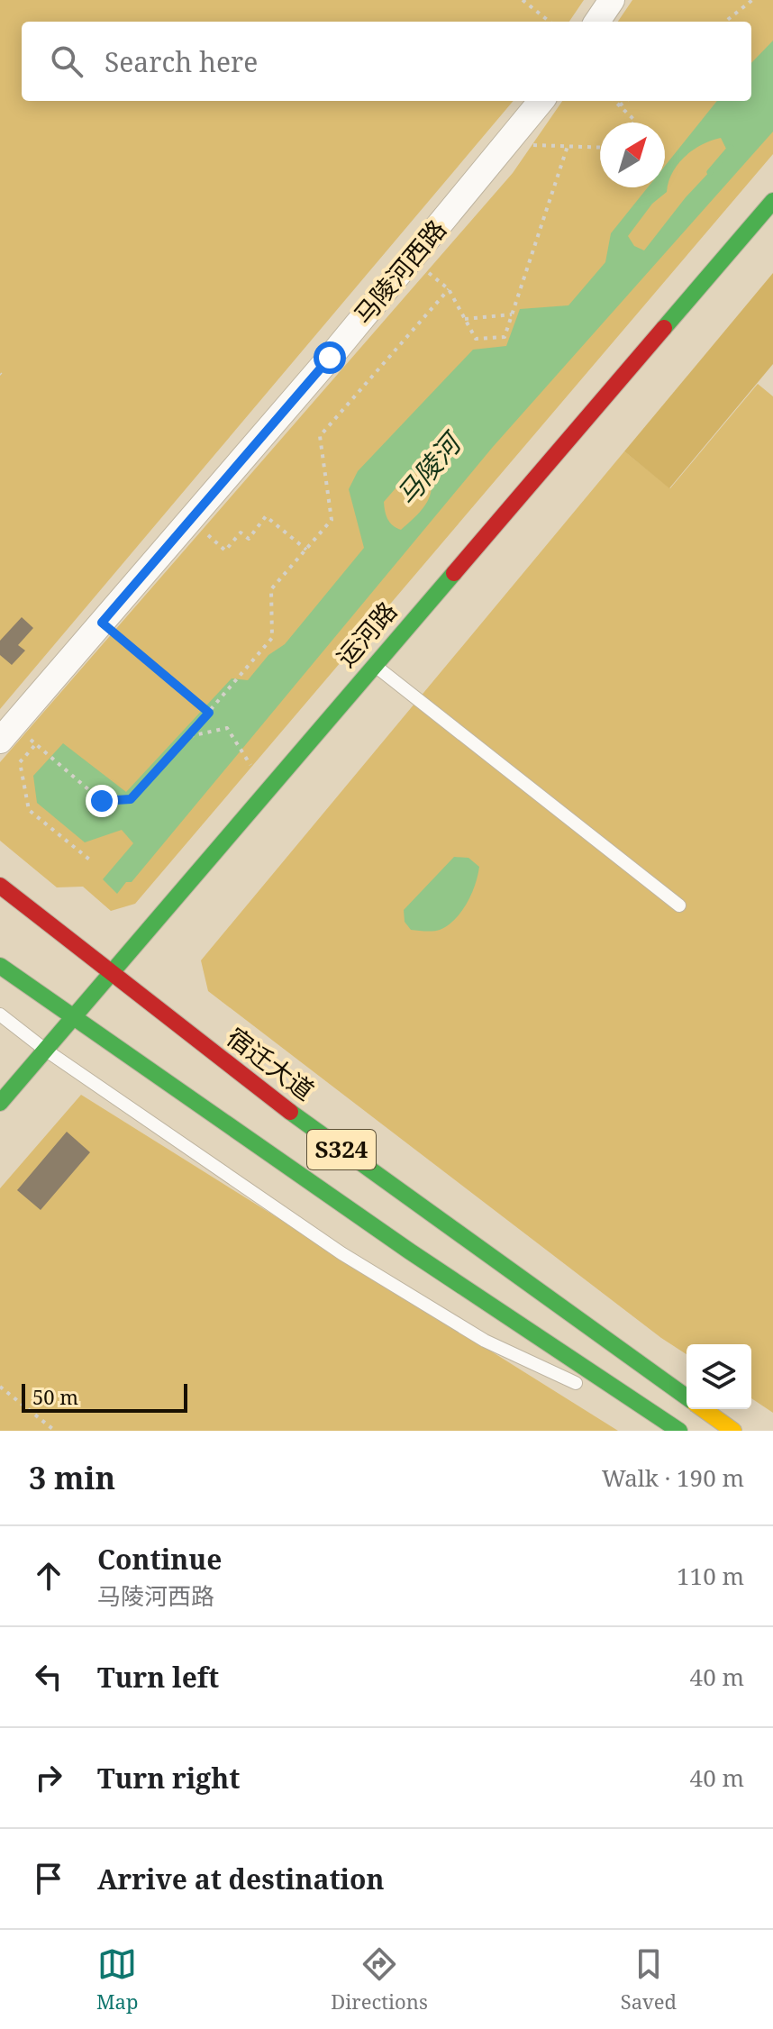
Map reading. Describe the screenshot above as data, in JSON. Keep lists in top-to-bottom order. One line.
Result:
{"streets":{"main road":["运河路","宿迁大道","S324"],"street":["马陵河西路"]},"crossings":[["运河路","宿迁大道"],["运河路","S324"]],"water":["马陵河"],"scale_bar":"50 m","north":"top right","page":{"search":"Search here","scale":"50 m","heading":["3 min","Walk · 190 m"],"list":[["Continue","马陵河西路","110 m"],["Turn left","40 m"],["Turn right","40 m"],"Arrive at destination"],"nav":["Map","Directions","Saved"]}}
